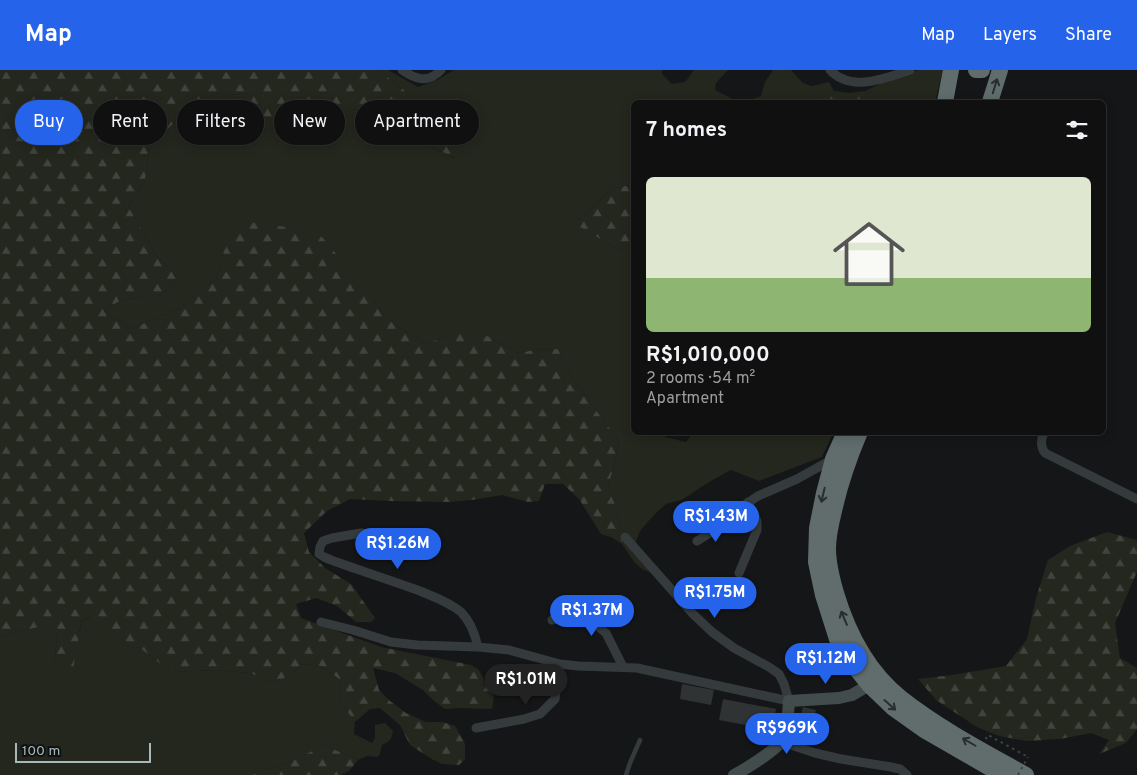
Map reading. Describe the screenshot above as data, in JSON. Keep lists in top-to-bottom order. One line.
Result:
{"scale_bar":"100 m","page":{"header":"Map","nav":["Map","Layers","Share"],"chip":["Buy","Rent","Filters","New","Apartment"],"heading":"7 homes","list":[{"name":"R$1,010,000","note":"2 rooms · 54 m² · Apartment"}],"price":["R$1.43M","R$1.26M","R$1.75M","R$1.37M","R$1.12M","R$1.01M","R$969K"],"scale":"100 m"}}
